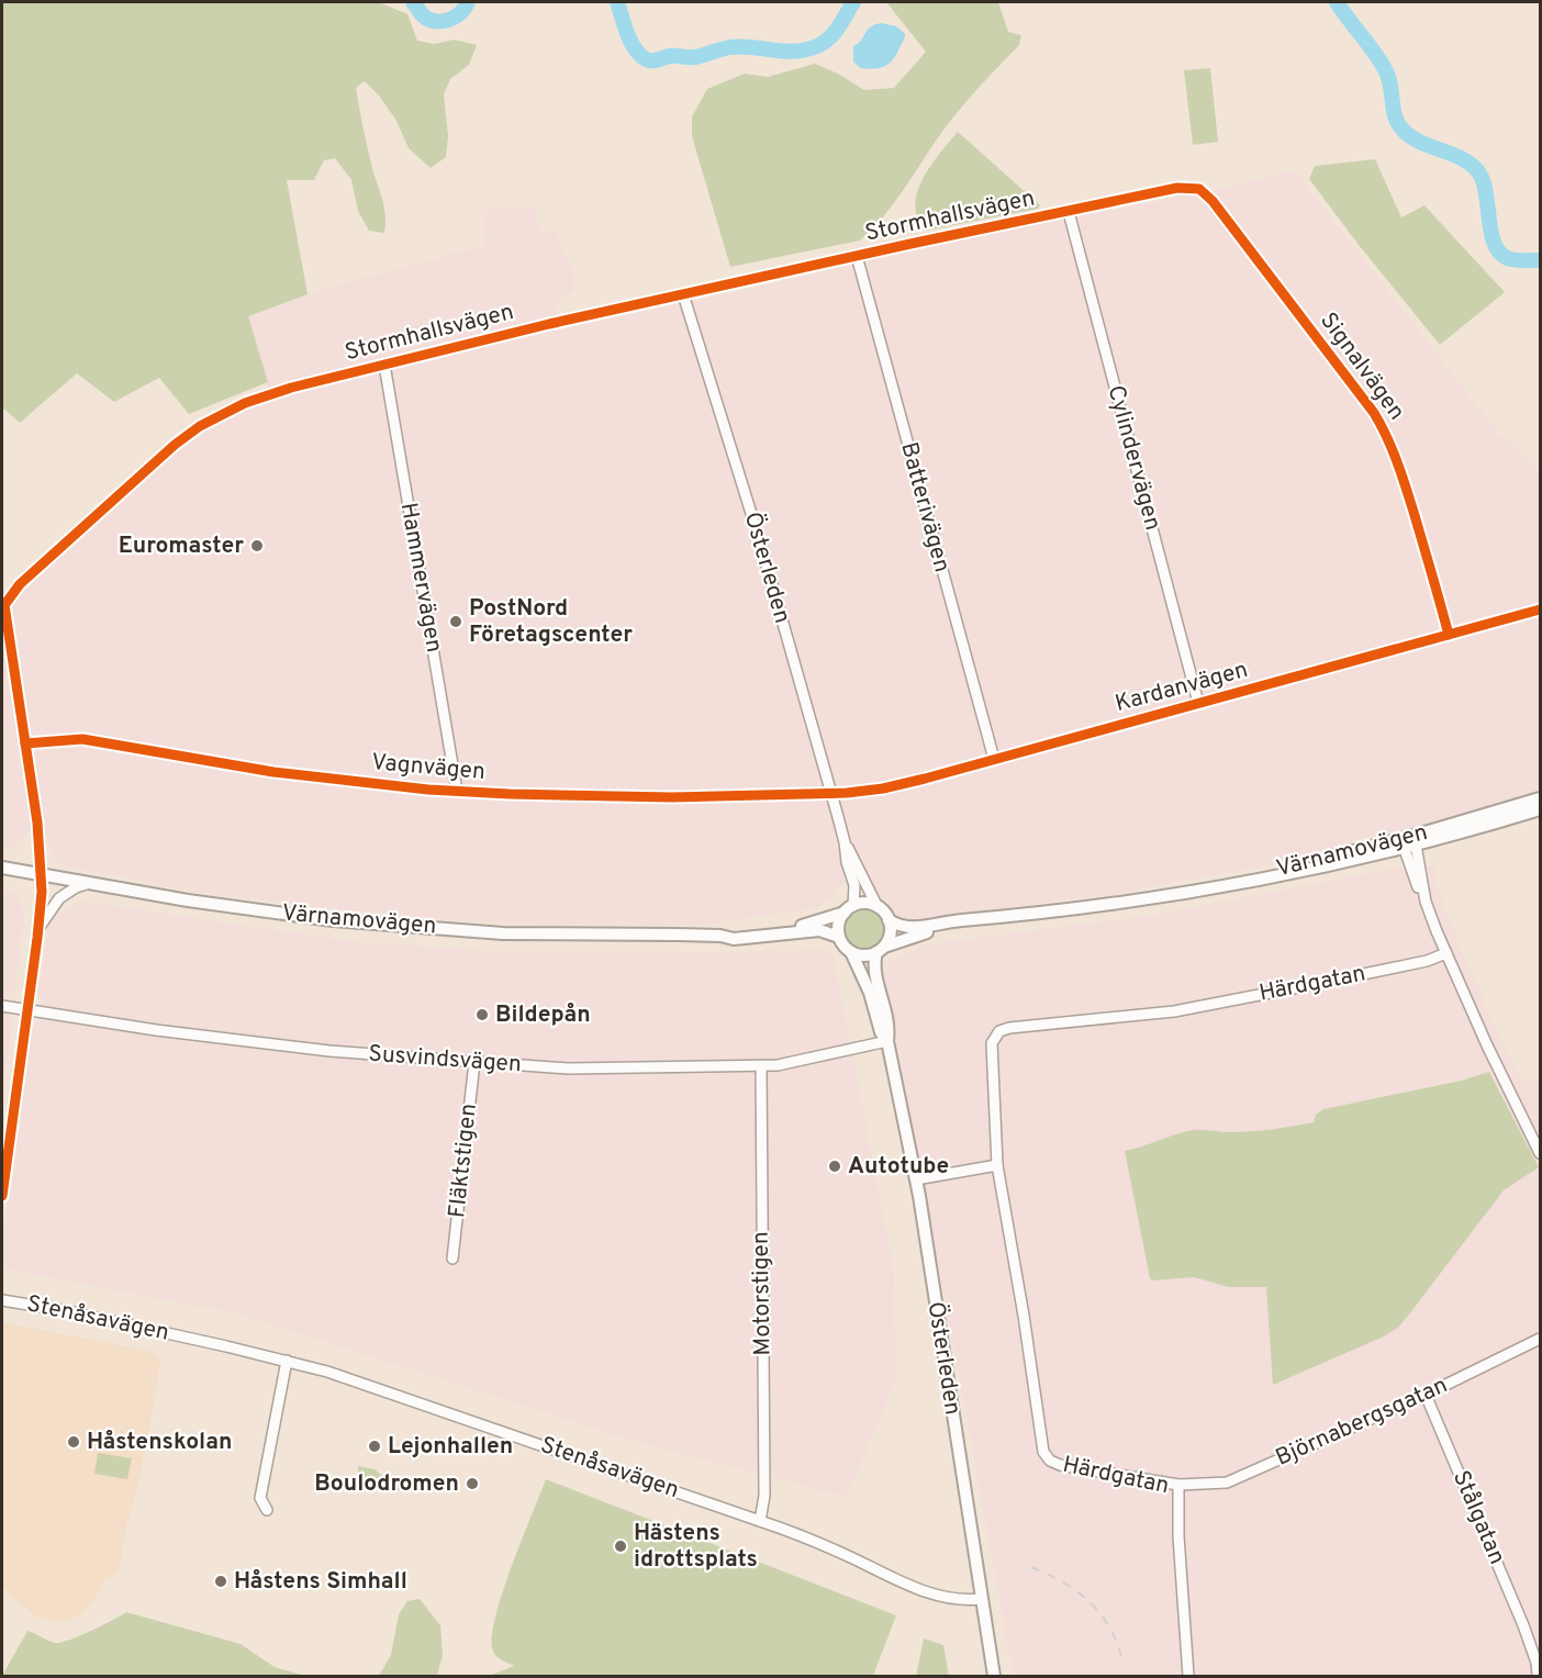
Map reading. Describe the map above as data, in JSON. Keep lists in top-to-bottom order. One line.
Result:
{"streets":{"main road":["Österleden","Värnamovägen"],"street":["Stormhallsvägen","Signalvägen","Cylindervägen","Batterivägen","Hammervägen","Kardanvägen","Vagnvägen","Härdgatan","Susvindsvägen","Fläktstigen","Motorstigen","Stenåsavägen","Björnabergsgatan","Stålgatan"]},"crossings":[["Stormhallsvägen","Signalvägen"],["Stormhallsvägen","Cylindervägen"],["Stormhallsvägen","Batterivägen"],["Stormhallsvägen","Österleden"],["Stormhallsvägen","Hammervägen"],["Stormhallsvägen","Vagnvägen"],["Stormhallsvägen","Värnamovägen"],["Stormhallsvägen","Susvindsvägen"],["Signalvägen","Kardanvägen"],["Cylindervägen","Kardanvägen"],["Batterivägen","Kardanvägen"],["Österleden","Kardanvägen"],["Österleden","Vagnvägen"],["Österleden","Värnamovägen"],["Österleden","Susvindsvägen"],["Österleden","Stenåsavägen"],["Hammervägen","Vagnvägen"],["Kardanvägen","Vagnvägen"],["Härdgatan","Björnabergsgatan"],["Susvindsvägen","Fläktstigen"],["Susvindsvägen","Motorstigen"],["Motorstigen","Stenåsavägen"],["Björnabergsgatan","Stålgatan"]],"places":["Euromaster","PostNord Företagscenter","Bildepån","Autotube","Håstenskolan","Lejonhallen","Boulodromen","Hästens idrottsplats","Håstens Simhall"]}
